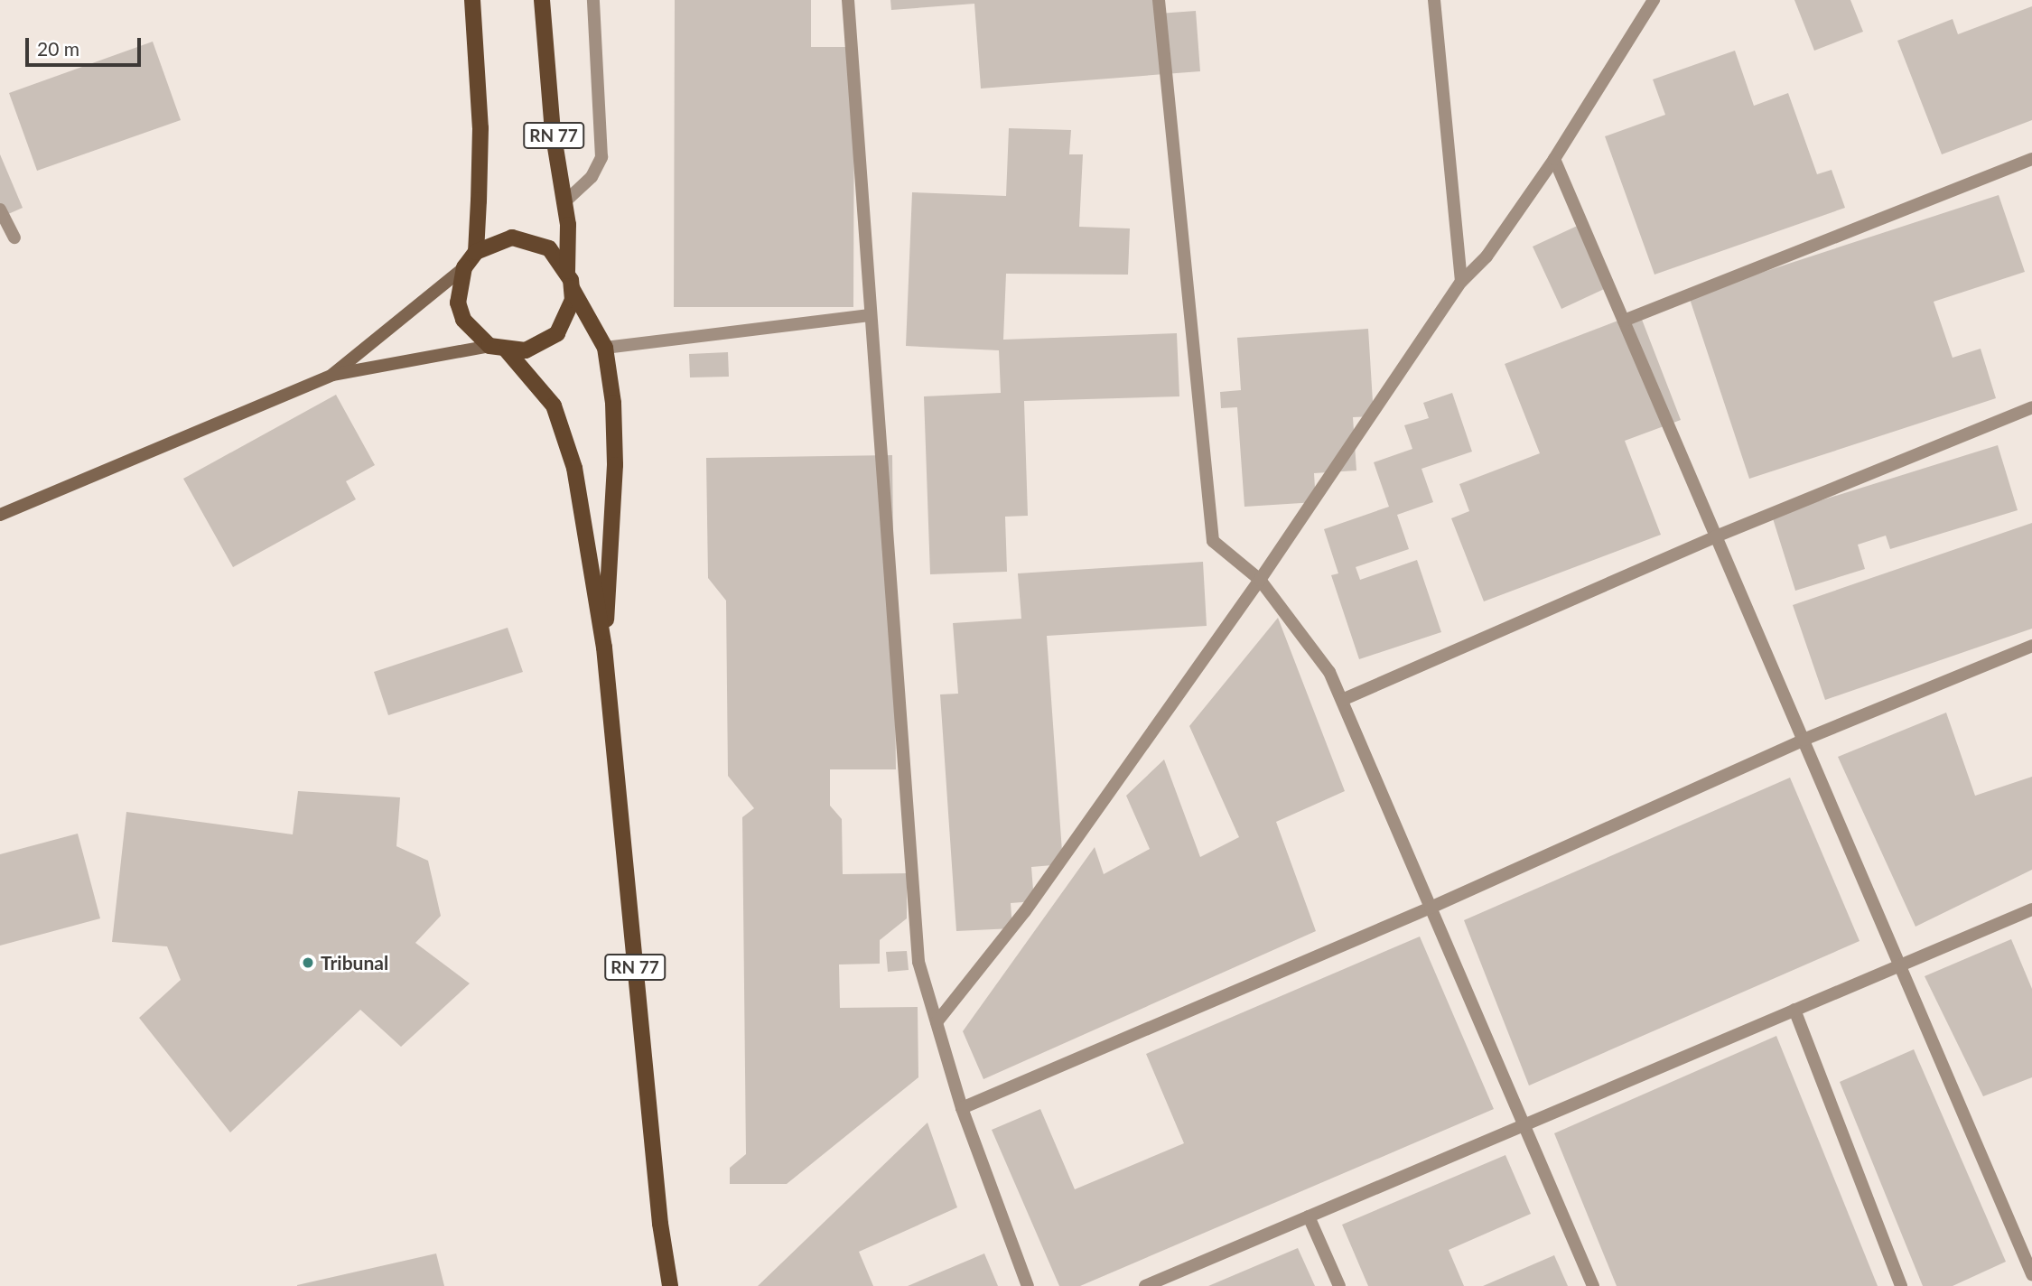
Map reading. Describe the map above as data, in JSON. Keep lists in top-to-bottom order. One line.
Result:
{"streets":{"main road":["RN 77"]},"places":["Tribunal"],"scale_bar":"20 m"}
